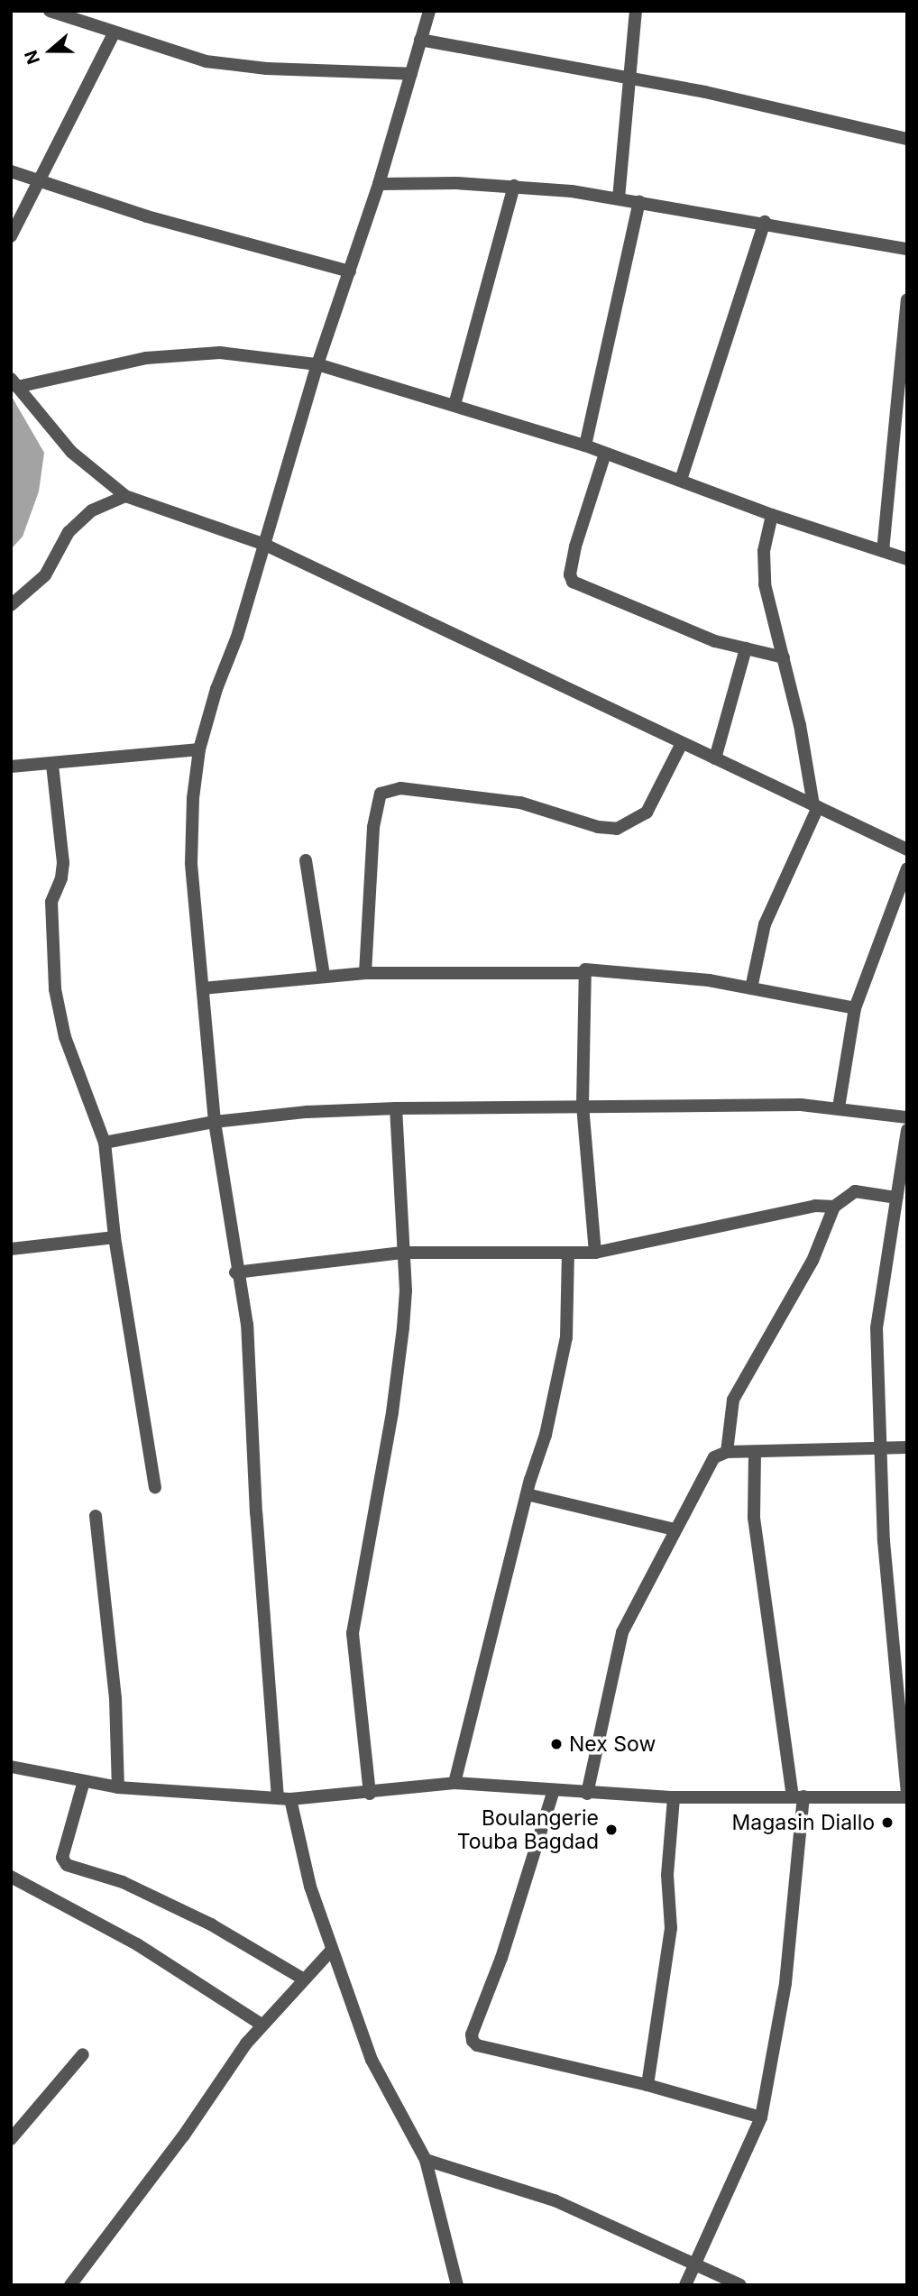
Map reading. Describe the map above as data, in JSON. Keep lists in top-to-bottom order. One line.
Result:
{"places":["Nex Sow","Magasin Diallo","Boulangerie Touba Bagdad"],"north":"left"}
